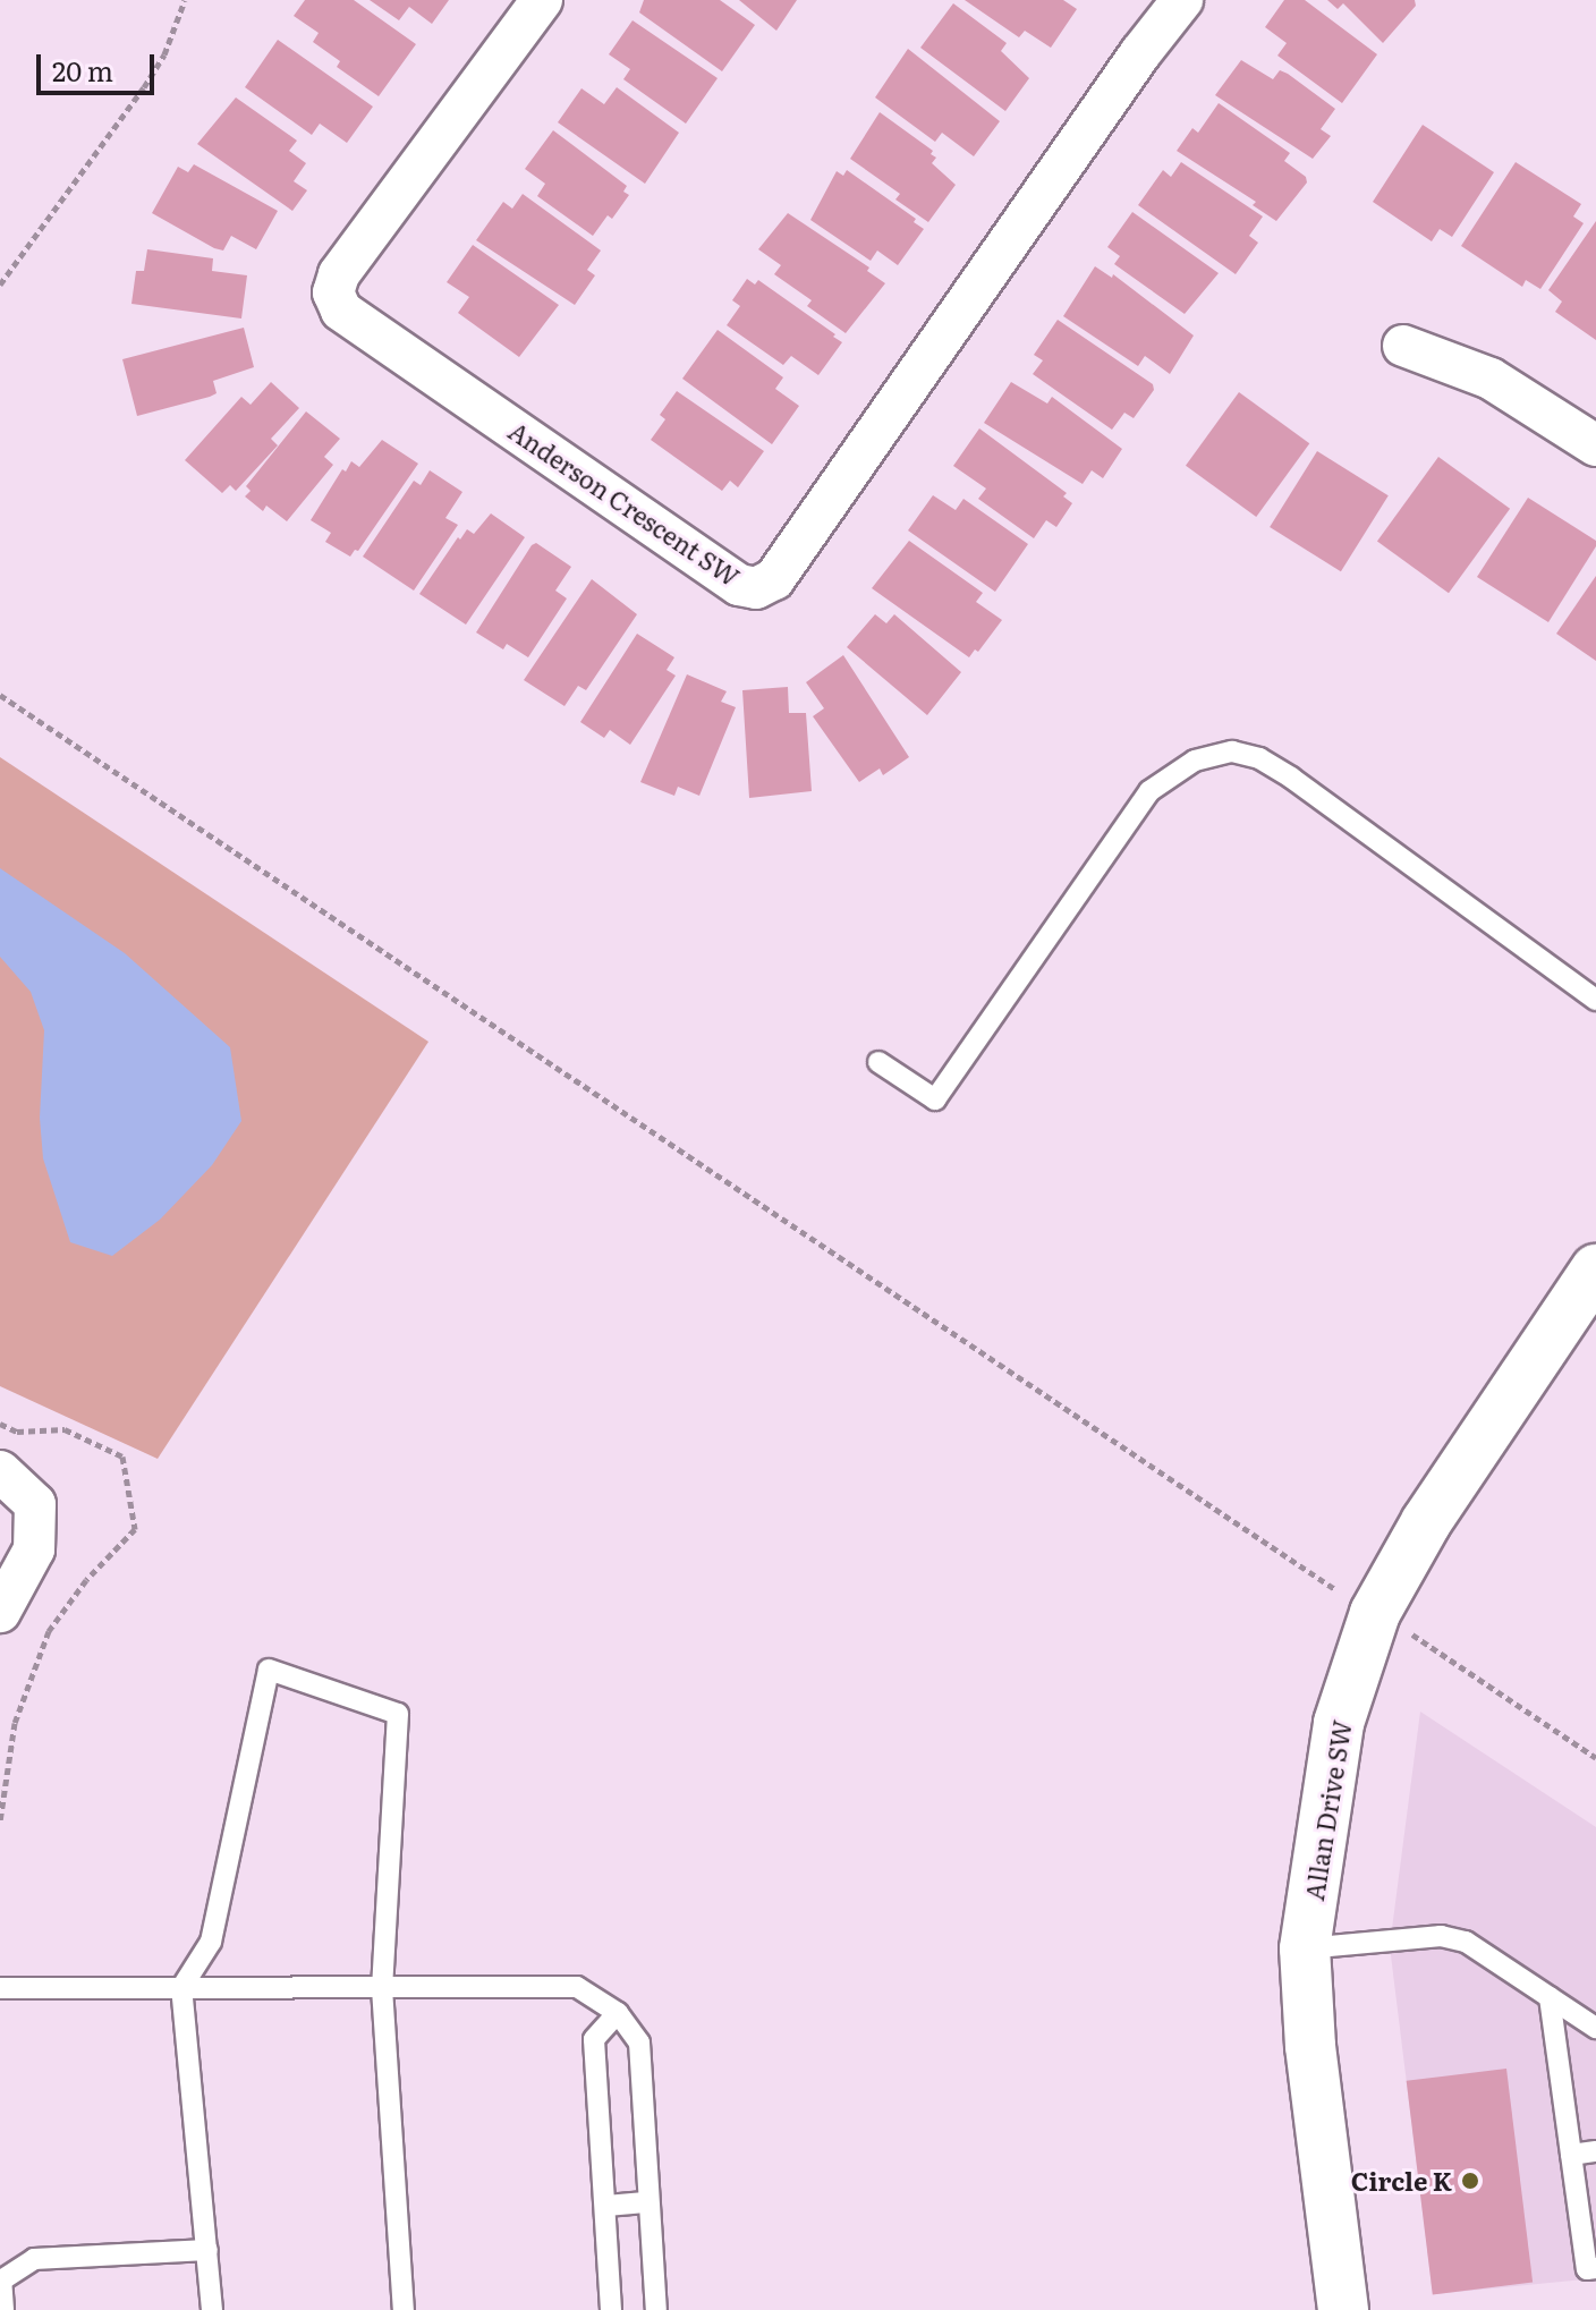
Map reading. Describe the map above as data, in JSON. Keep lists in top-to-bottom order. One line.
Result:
{"streets":{"street":["Anderson Crescent SW","Allan Drive SW"]},"places":["Circle K"],"scale_bar":"20 m"}
